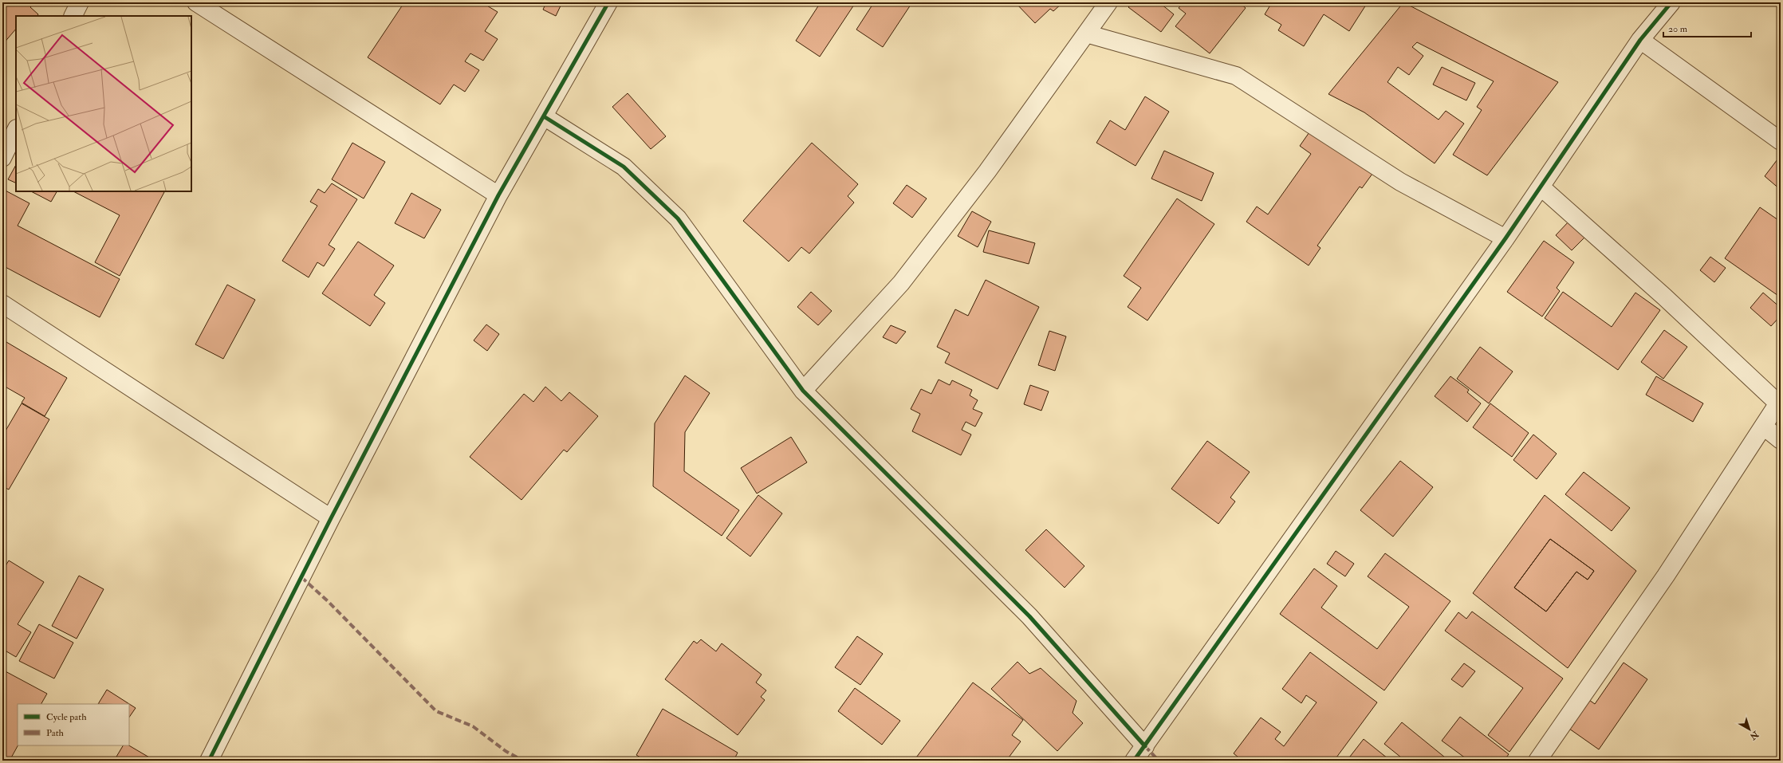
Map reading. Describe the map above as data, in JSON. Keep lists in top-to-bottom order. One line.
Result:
{"legend":["Cycle path","Path"],"scale_bar":"20 m","north":"bottom right"}
